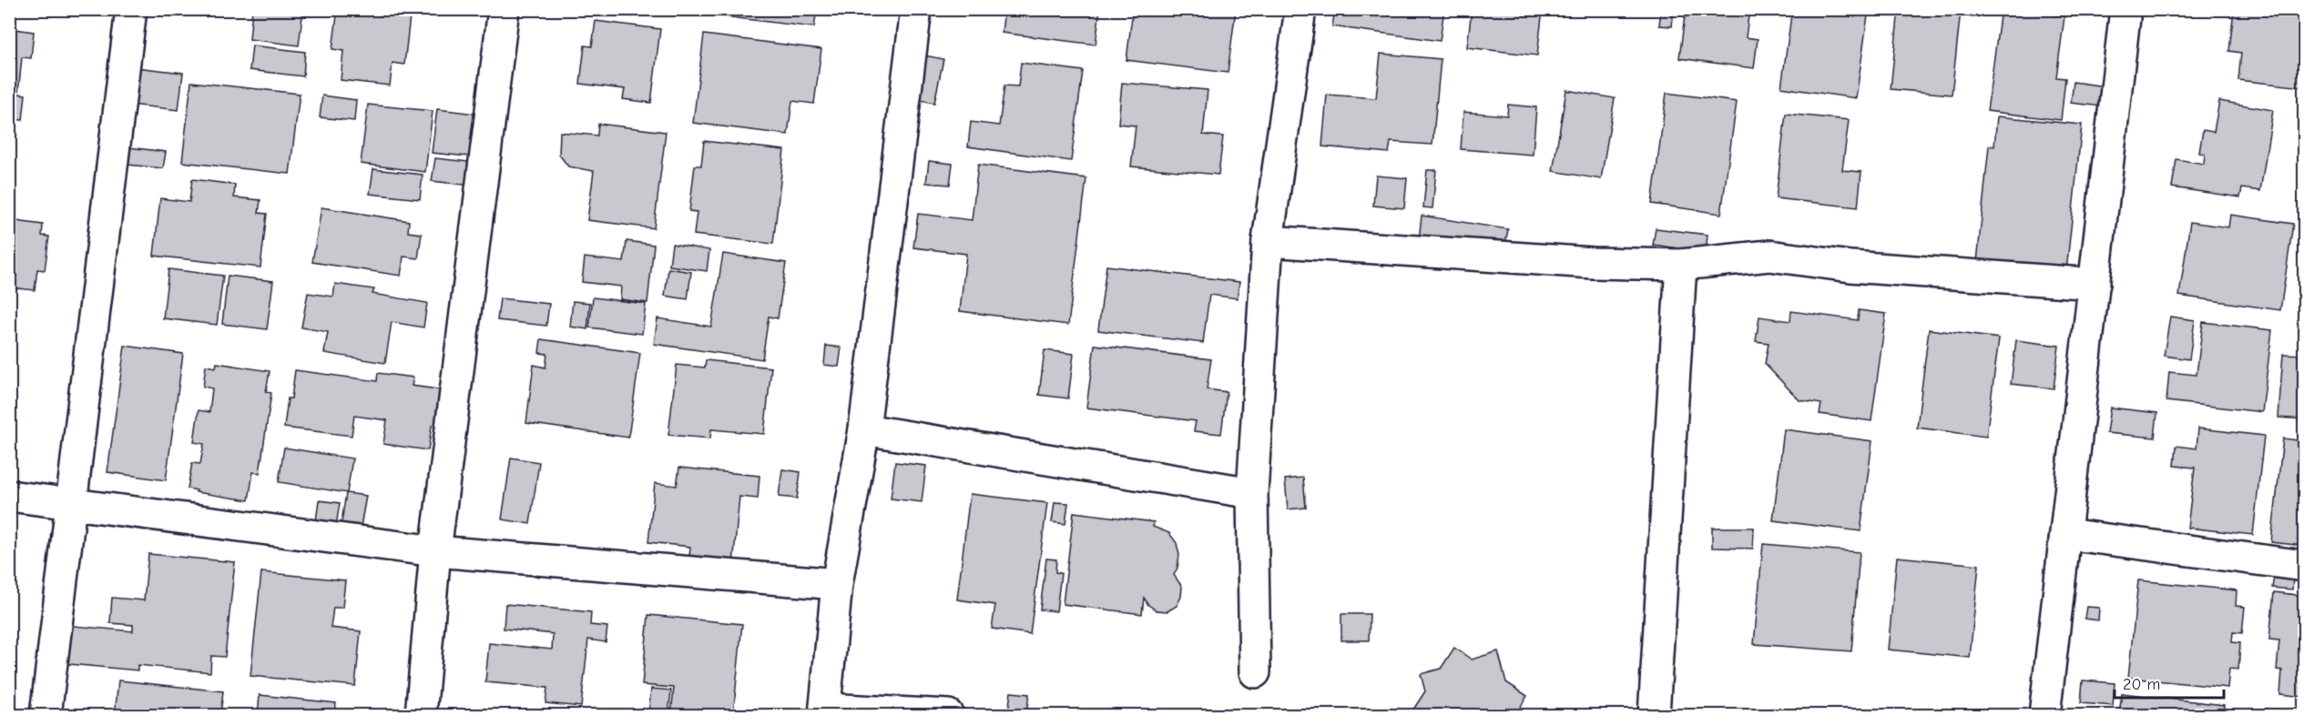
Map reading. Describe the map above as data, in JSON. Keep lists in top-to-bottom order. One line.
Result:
{"scale_bar":"20 m"}
